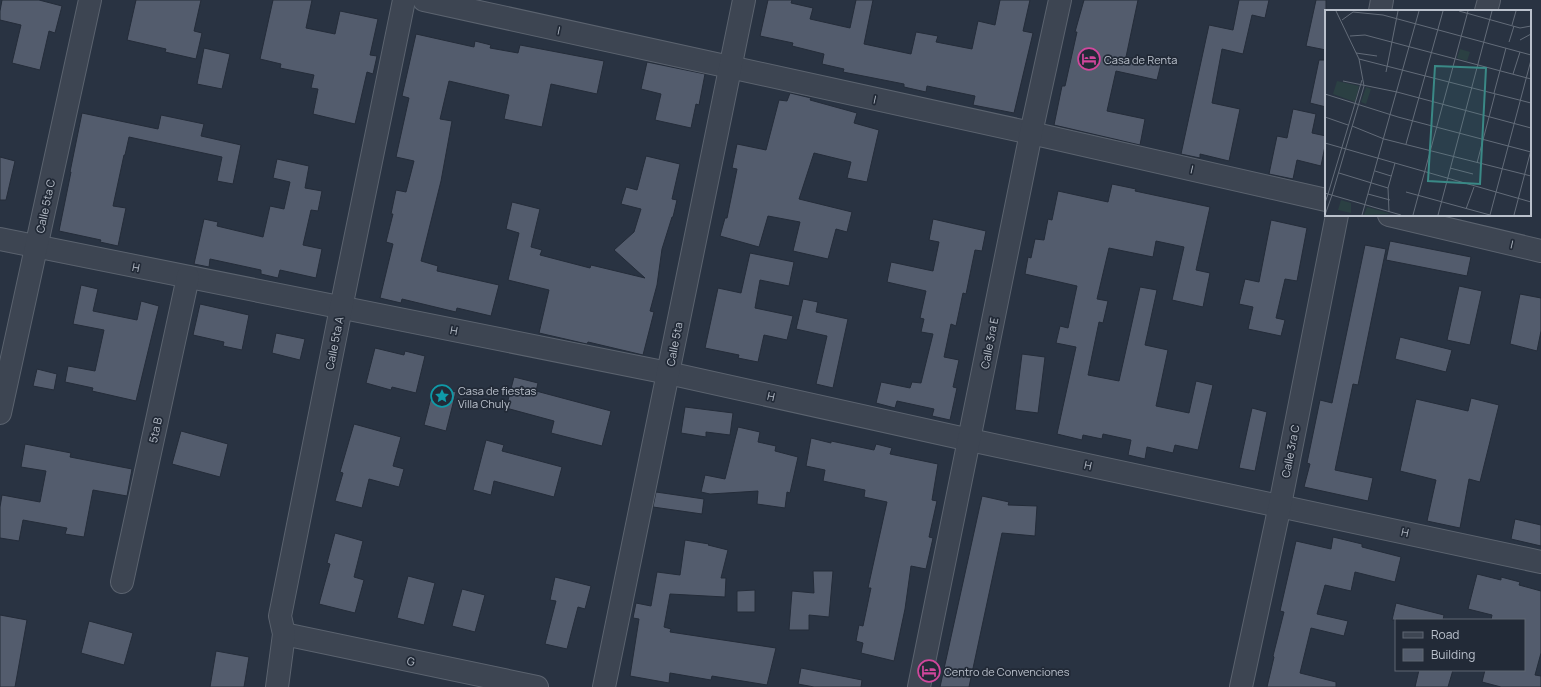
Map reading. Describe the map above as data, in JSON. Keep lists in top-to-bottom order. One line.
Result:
{"streets":{"street":["I","Calle 5ta C","H","Calle 5ta A","Calle 3ra E","Calle 5ta","5ta B","Calle 3ra C","G"]},"crossings":[["I","Calle 3ra E"],["I","Calle 5ta"],["Calle 5ta C","H"],["H","Calle 5ta A"],["H","Calle 3ra E"],["H","Calle 5ta"],["H","5ta B"],["H","Calle 3ra C"],["Calle 5ta A","G"]],"places":{"hotel":["Casa de Renta","Centro de Convenciones"],"place":["Casa de fiestas Villa Chuly"]},"legend":["Road","Building"]}
